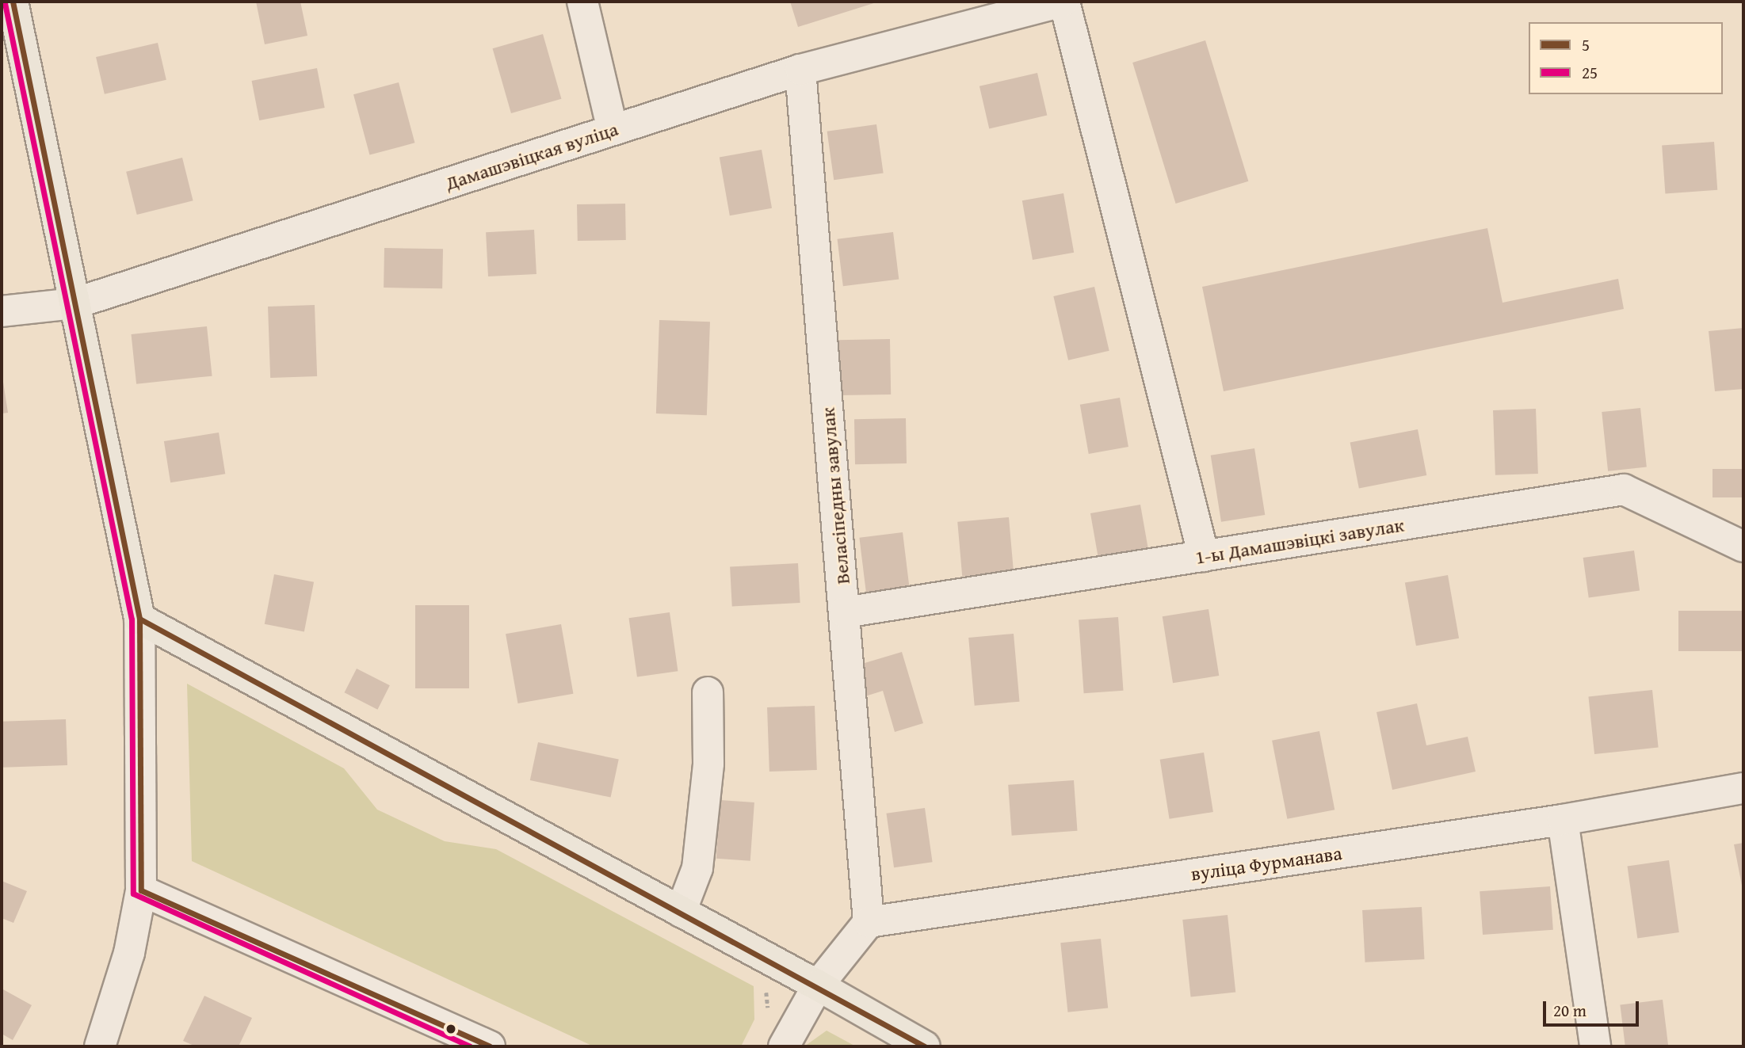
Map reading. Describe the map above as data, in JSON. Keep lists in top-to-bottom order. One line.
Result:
{"streets":{"street":["Дамашэвіцкая вуліца","Веласіпедны завулак","1-ы Дамашэвіцкі завулак","вуліца Фурманава"]},"crossings":[["Дамашэвіцкая вуліца","Веласіпедны завулак"],["Веласіпедны завулак","1-ы Дамашэвіцкі завулак"],["Веласіпедны завулак","вуліца Фурманава"]],"lines":["transit line 5","transit line 25"],"legend":["5","25"],"scale_bar":"20 m"}
